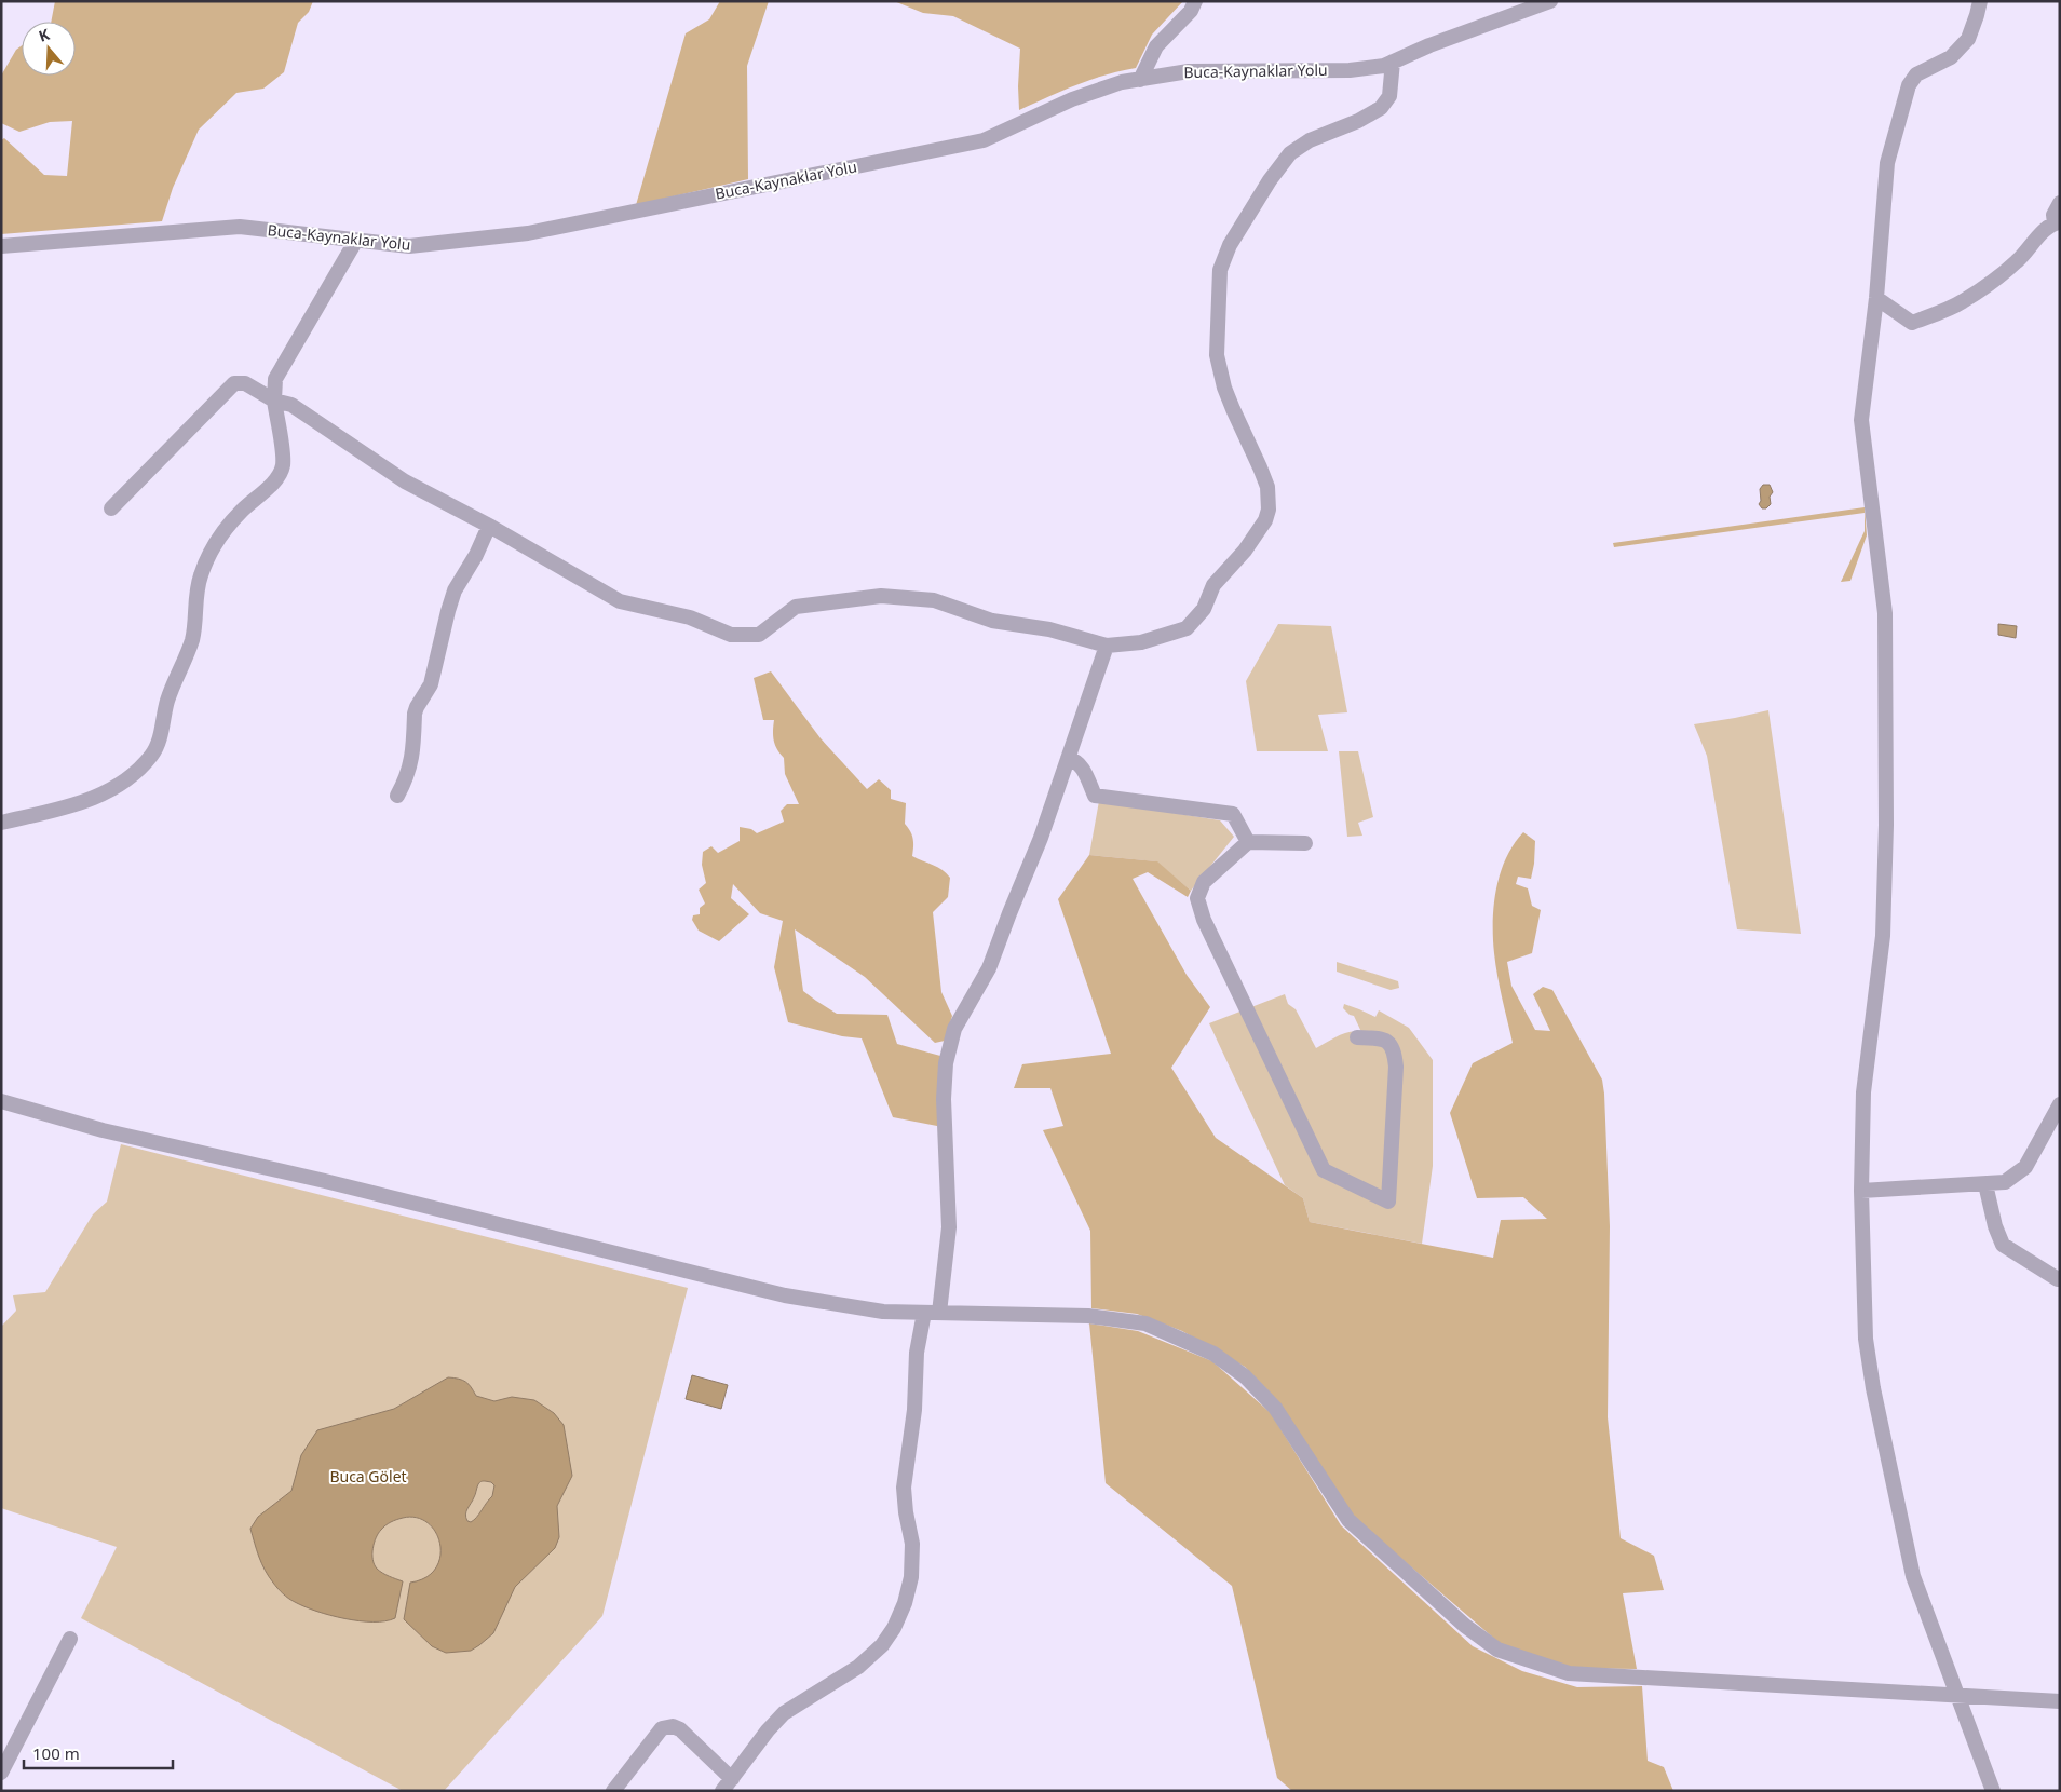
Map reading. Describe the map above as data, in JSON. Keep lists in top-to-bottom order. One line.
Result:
{"streets":{"street":["Buca-Kaynaklar Yolu"]},"parks":["Buca Gölet"],"scale_bar":"100 m","north":"top"}
